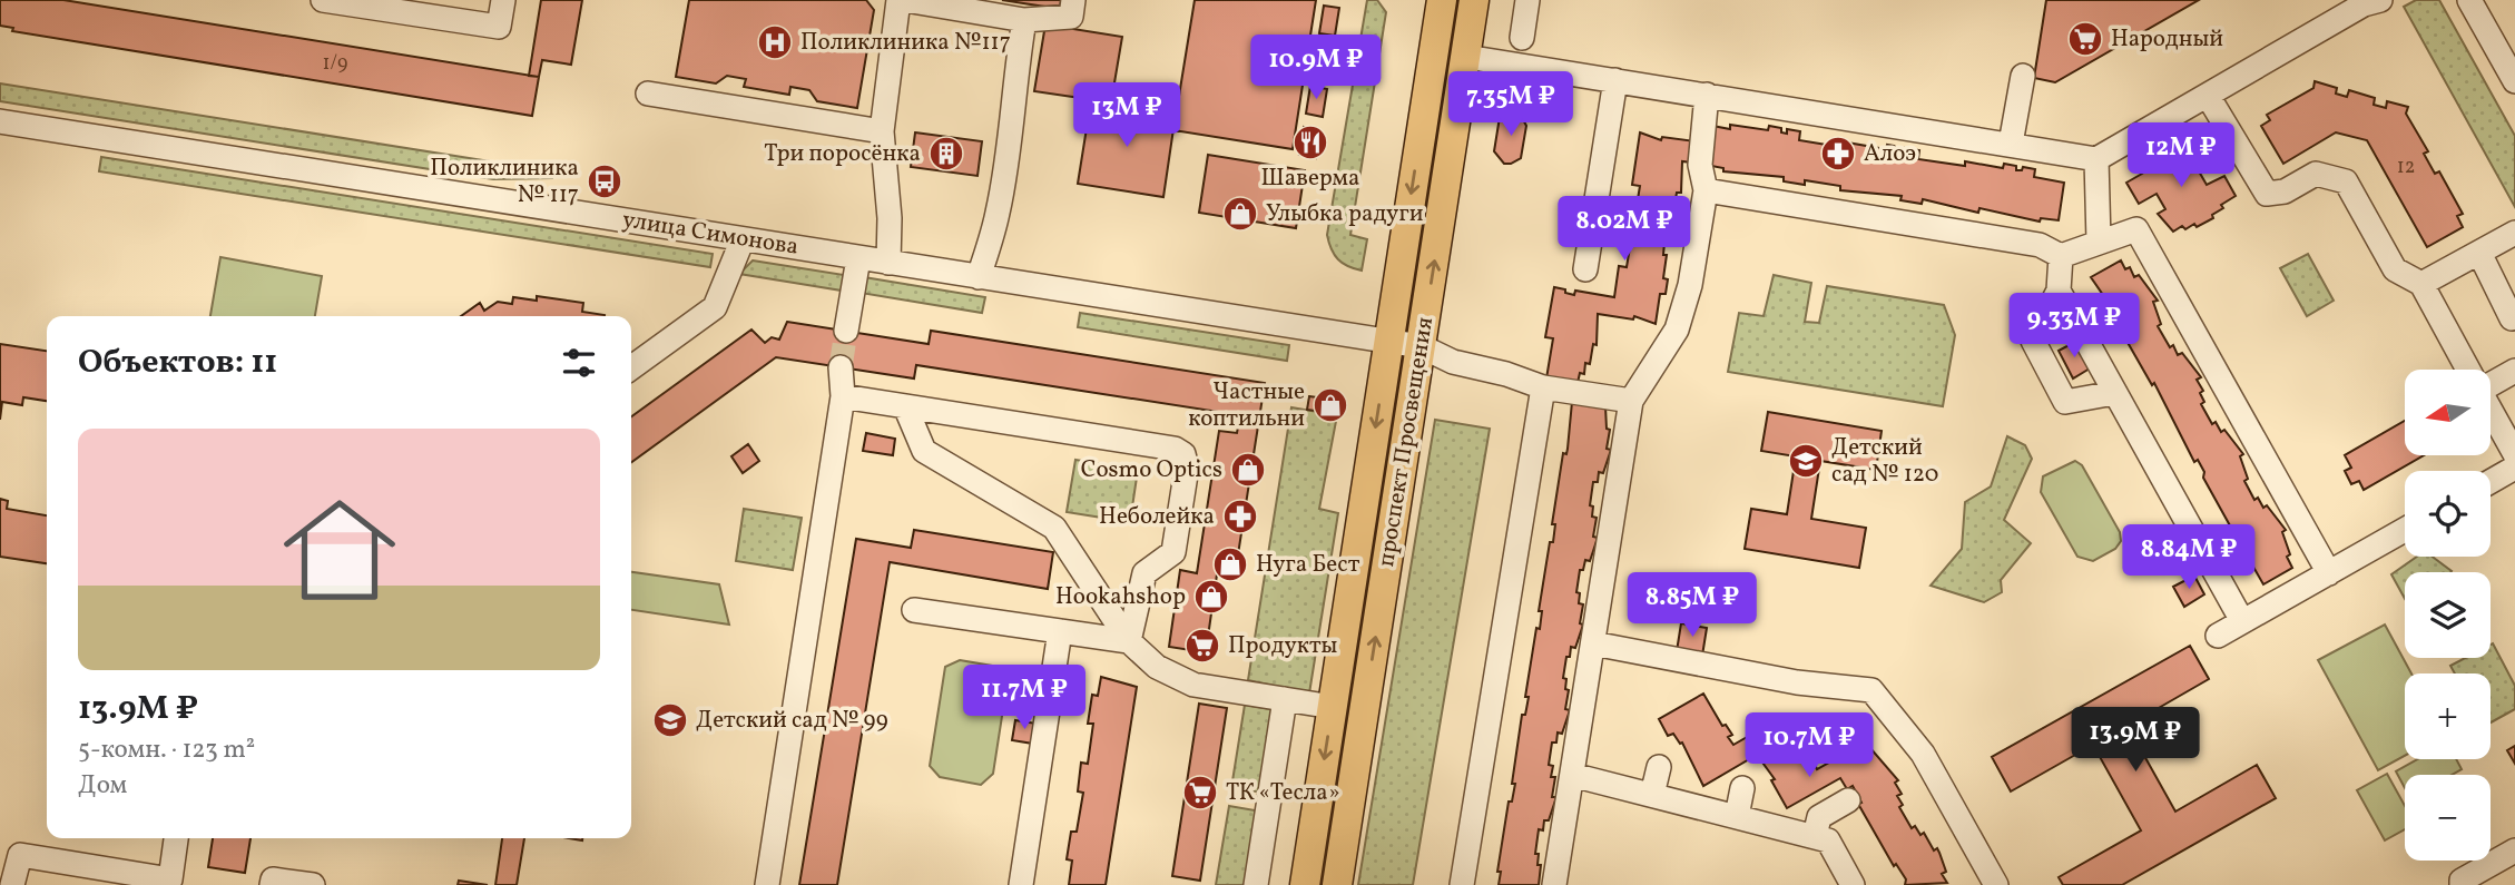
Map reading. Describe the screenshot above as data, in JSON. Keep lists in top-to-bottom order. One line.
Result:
{"streets":{"main road":["проспект Просвещения"],"street":["улица Симонова"]},"crossings":[["улица Симонова","проспект Просвещения"]],"places":{"supermarket":["Народный","Продукты","ТК «Тесла»"],"hospital":["Поликлиника №117"],"restaurant":["Шаверма"],"building":["Три поросёнка"],"pharmacy":["Алоэ","Неболейка"],"bus stop":["Поликлиника № 117"],"shop":["Улыбка радуги","Частные коптильни","Cosmo Optics","Нуга Бест","Hookahshop"],"school or university":["Детский сад № 120","Детский сад № 99"]},"house_numbers":["1/9","12"],"north":"left","page":{"price":["10.9M ₽","7.35M ₽","13M ₽","12M ₽","8.02M ₽","9.33M ₽","8.84M ₽","8.85M ₽","11.7M ₽","13.9M ₽","10.7M ₽"],"heading":"Объектов: 11","map_buttons":["+","−"],"list":[{"name":"13.9M ₽","note":"5-комн. · 123 m² · Дом"}]}}
